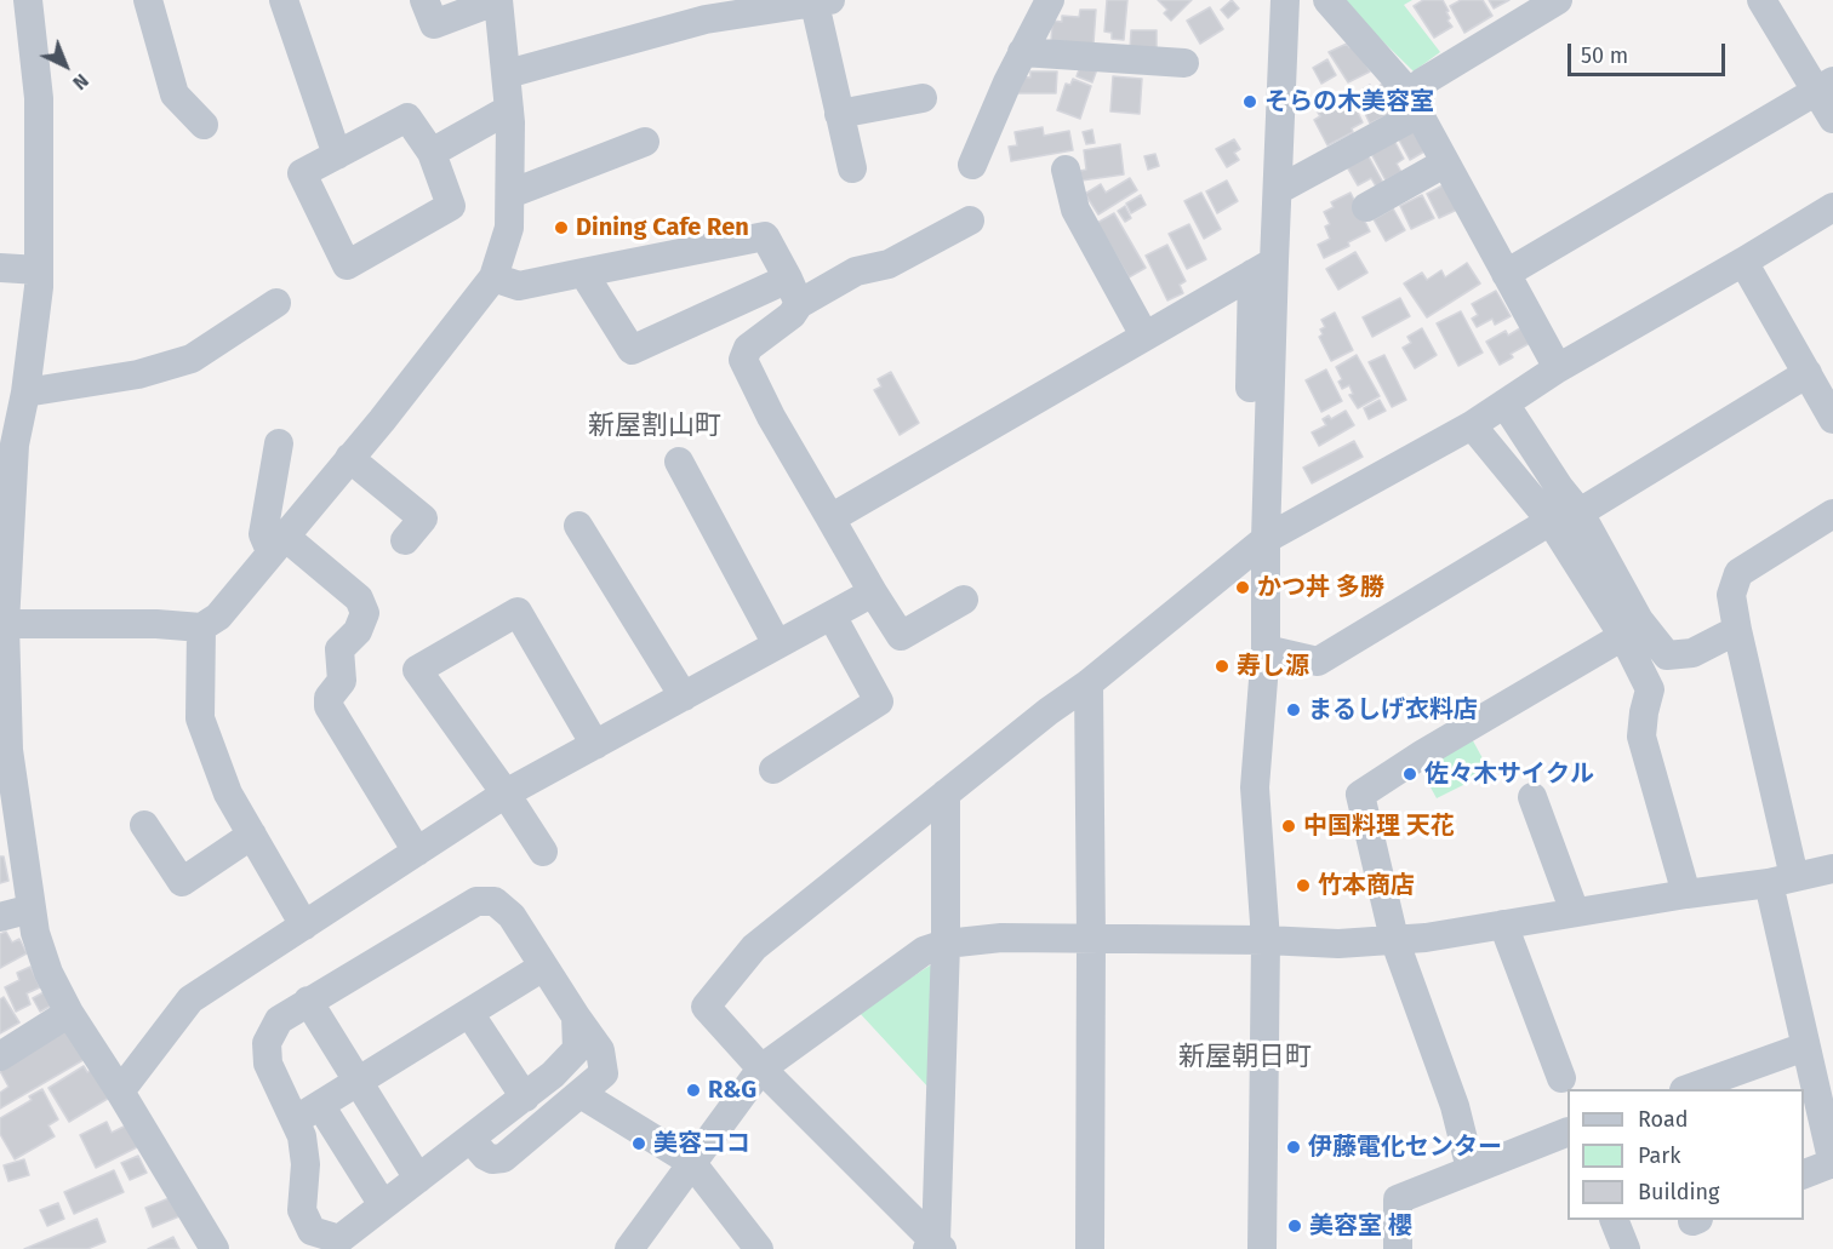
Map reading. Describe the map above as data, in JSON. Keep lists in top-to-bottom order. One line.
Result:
{"districts":["新屋割山町","新屋朝日町"],"places":["そらの木美容室","Dining Cafe Ren","かつ丼 多勝","寿し源","まるしげ衣料店","佐々木サイクル","中国料理 天花","竹本商店","R&G","美容ココ","伊藤電化センター","美容室 櫻"],"legend":["Road","Park","Building"],"scale_bar":"50 m","north":"bottom right"}
